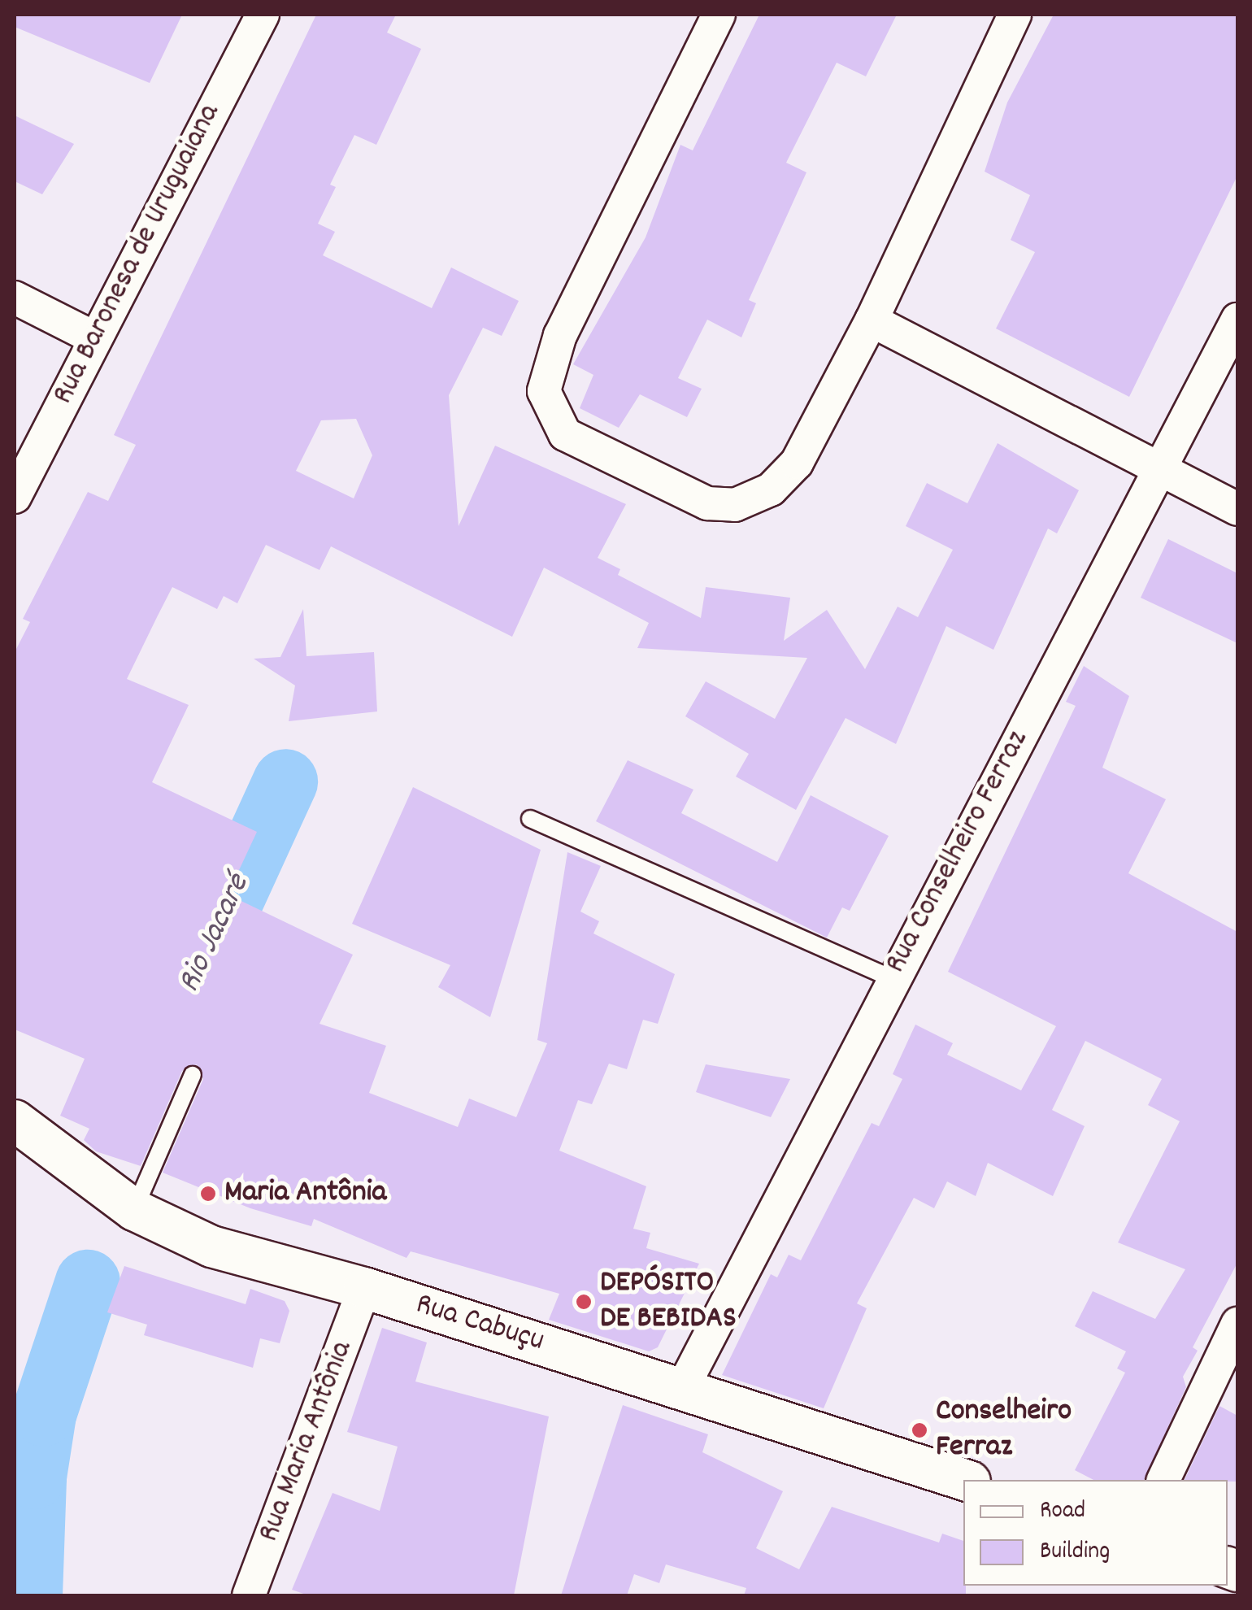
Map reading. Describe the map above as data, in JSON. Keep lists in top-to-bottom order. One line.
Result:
{"streets":{"street":["Rua Baronesa de Uruguaiana","Rua Conselheiro Ferraz","Rua Cabuçu","Rua Maria Antônia"]},"crossings":[["Rua Conselheiro Ferraz","Rua Cabuçu"],["Rua Cabuçu","Rua Maria Antônia"]],"water":["Rio Jacaré"],"places":["Maria Antônia","DEPÓSITO DE BEBIDAS","Conselheiro Ferraz"],"legend":["Road","Building"]}
